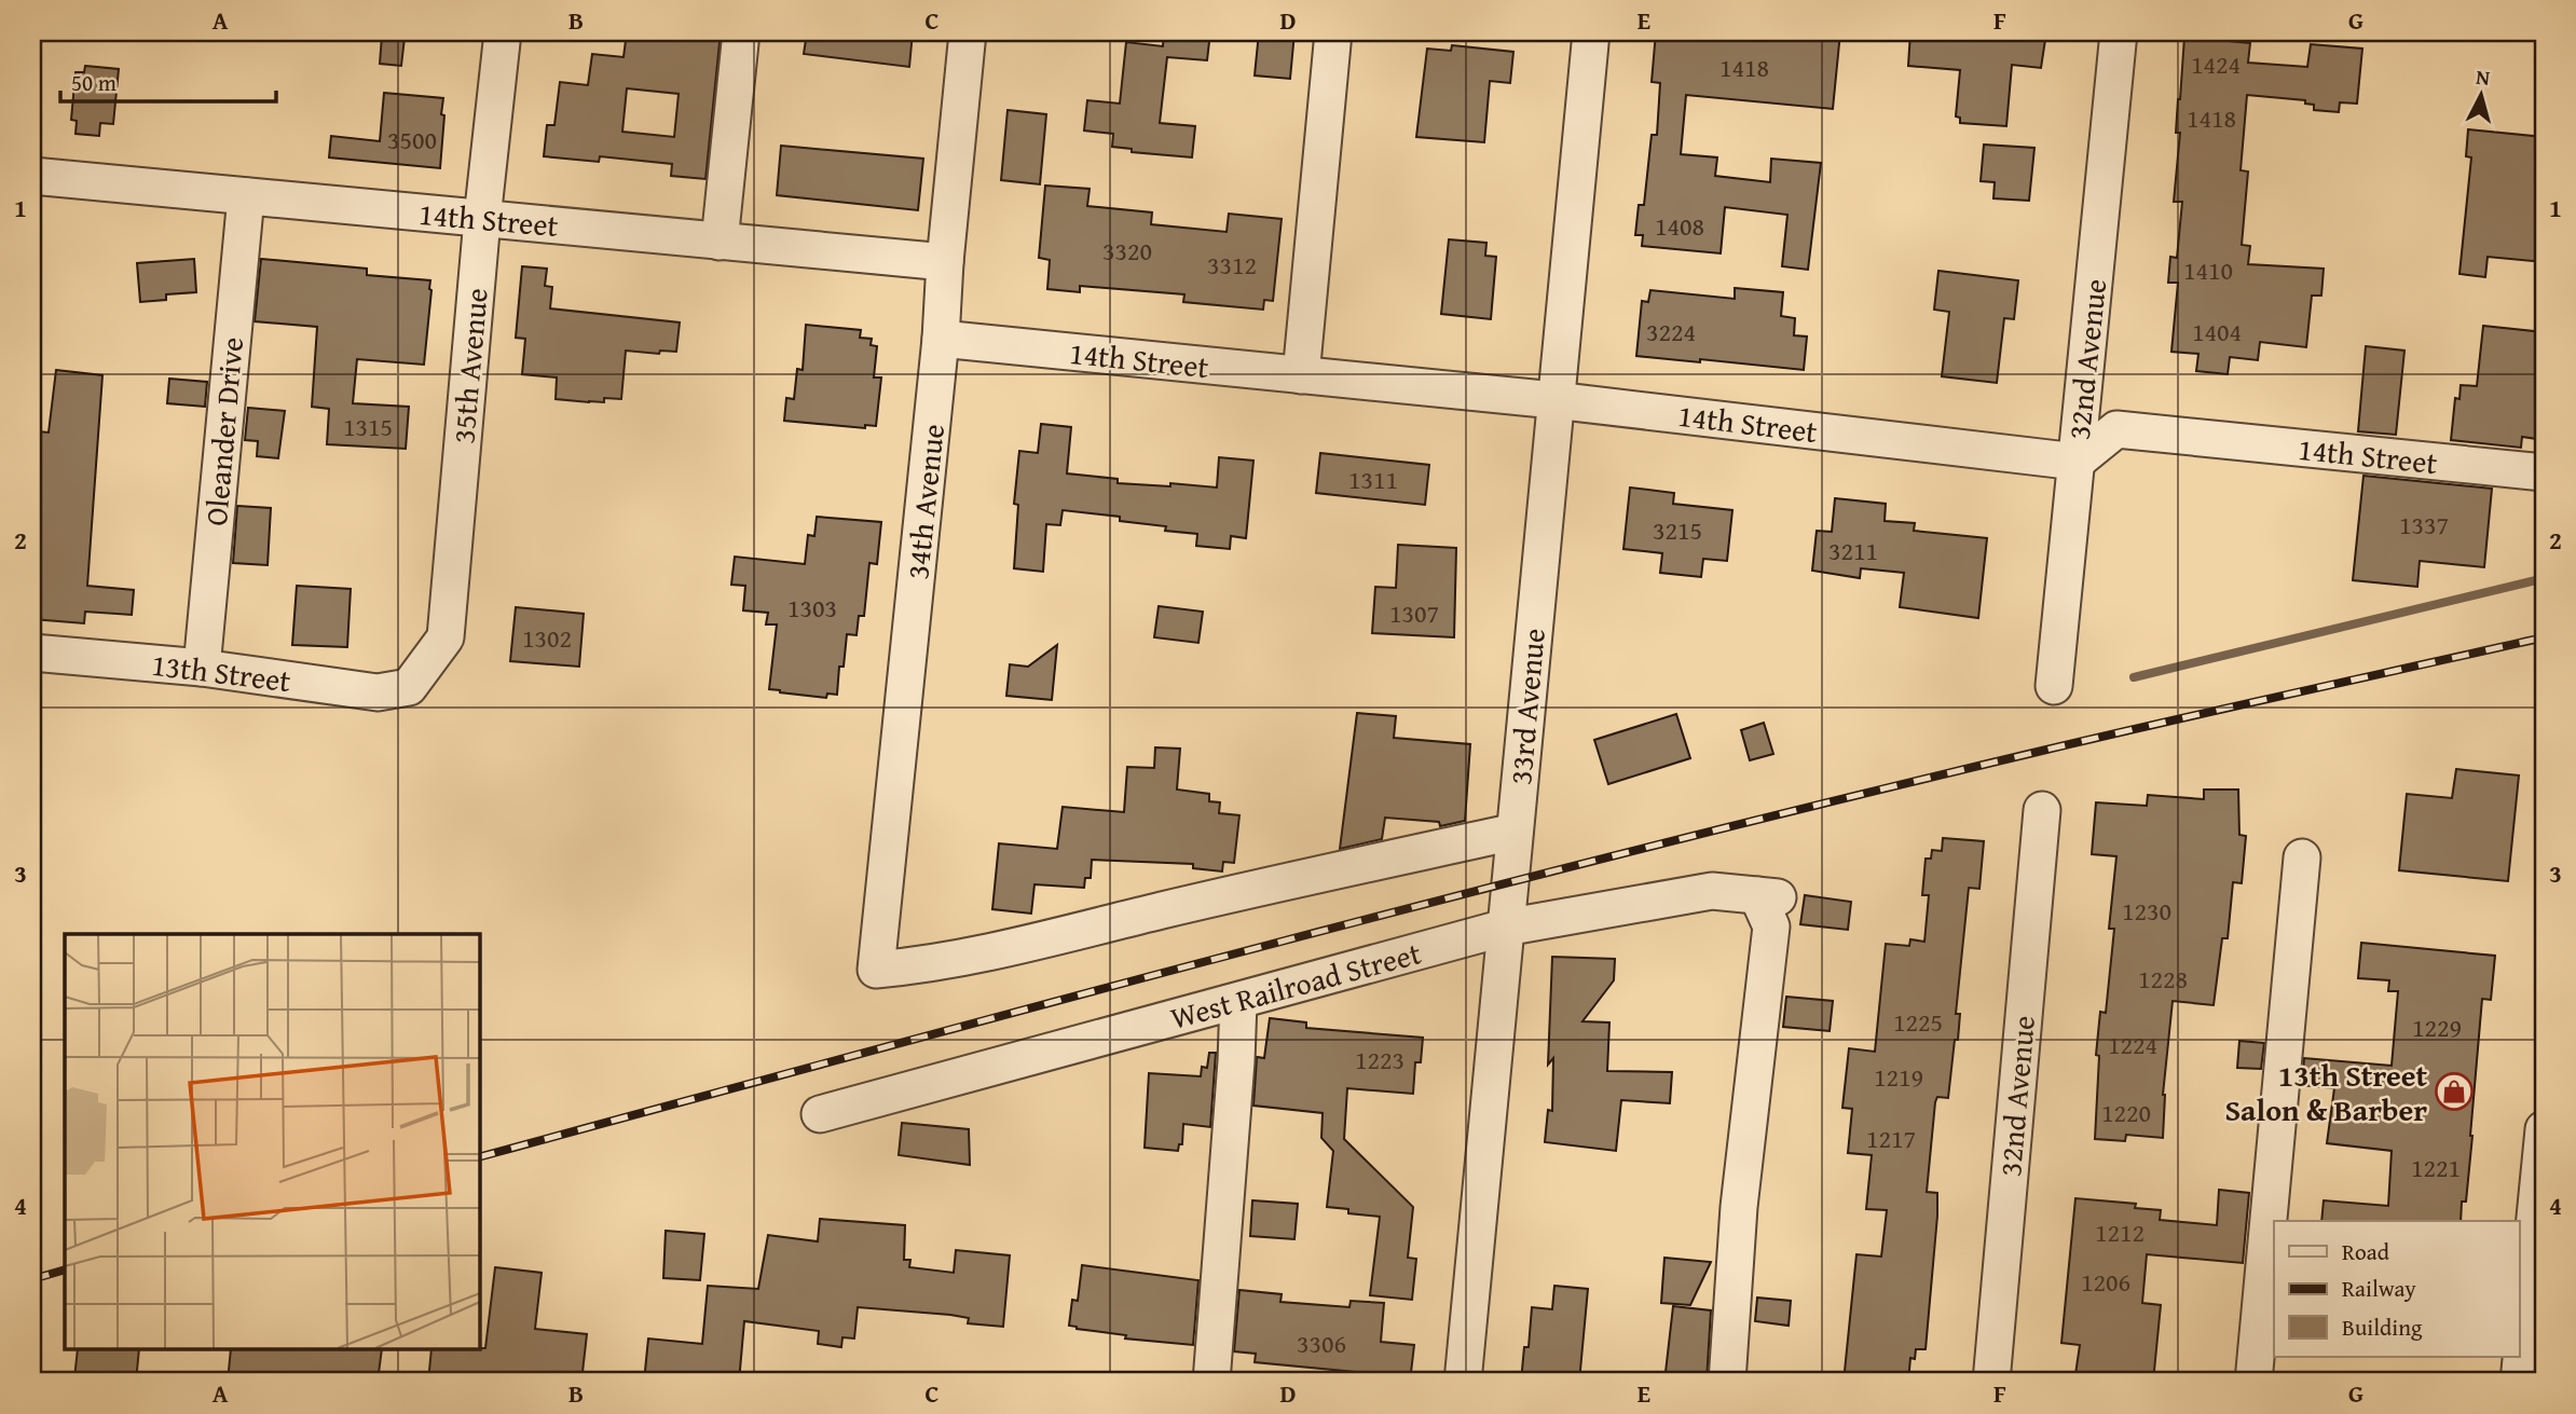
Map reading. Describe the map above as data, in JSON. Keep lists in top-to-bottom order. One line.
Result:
{"streets":{"street":["14th Street","32nd Avenue","35th Avenue","Oleander Drive","34th Avenue","13th Street","33rd Avenue","West Railroad Street"]},"crossings":[["14th Street","32nd Avenue"],["14th Street","35th Avenue"],["14th Street","Oleander Drive"],["14th Street","34th Avenue"],["14th Street","33rd Avenue"],["35th Avenue","13th Street"],["Oleander Drive","13th Street"],["34th Avenue","33rd Avenue"],["33rd Avenue","West Railroad Street"]],"places":{"shop":["13th Street Salon & Barber"]},"house_numbers":["1424","1418","1418","3500","1408","3320","3312","1410","3224","1404","1315","1311","1337","3215","3211","1303","1307","1302","1230","1228","1225","1229","1224","1223","1219","1220","1217","1221","1212","1206","3306"],"legend":["Road","Railway","Building"],"scale_bar":"50 m","north":"top","grid":{"columns":["A","B","C","D","E","F","G"],"rows":["1","2","3","4"]}}
